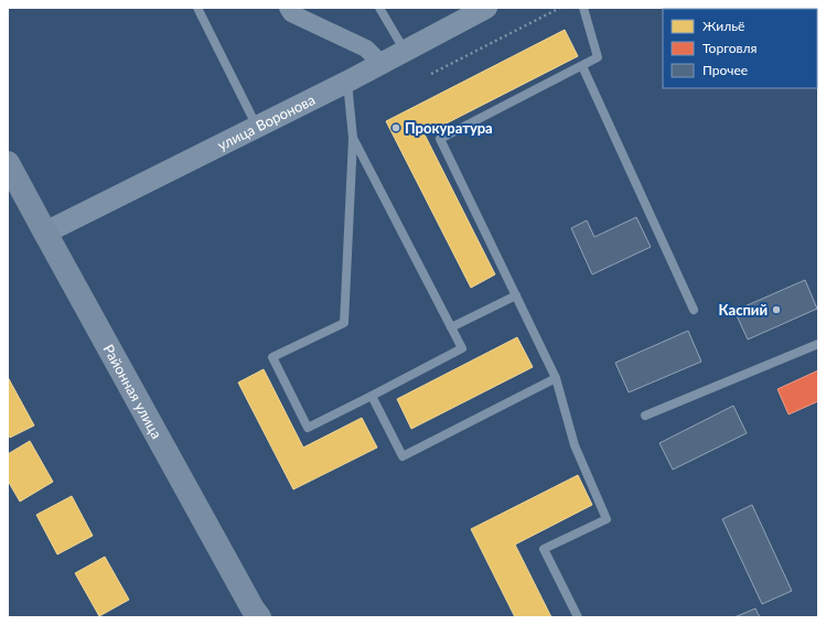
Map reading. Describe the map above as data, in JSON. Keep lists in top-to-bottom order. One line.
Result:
{"streets":{"main road":["Районная улица"],"street":["улица Воронова"]},"crossings":[["улица Воронова","Районная улица"]],"places":["Прокуратура","Каспий"],"legend":["Жильё","Торговля","Прочее"]}
